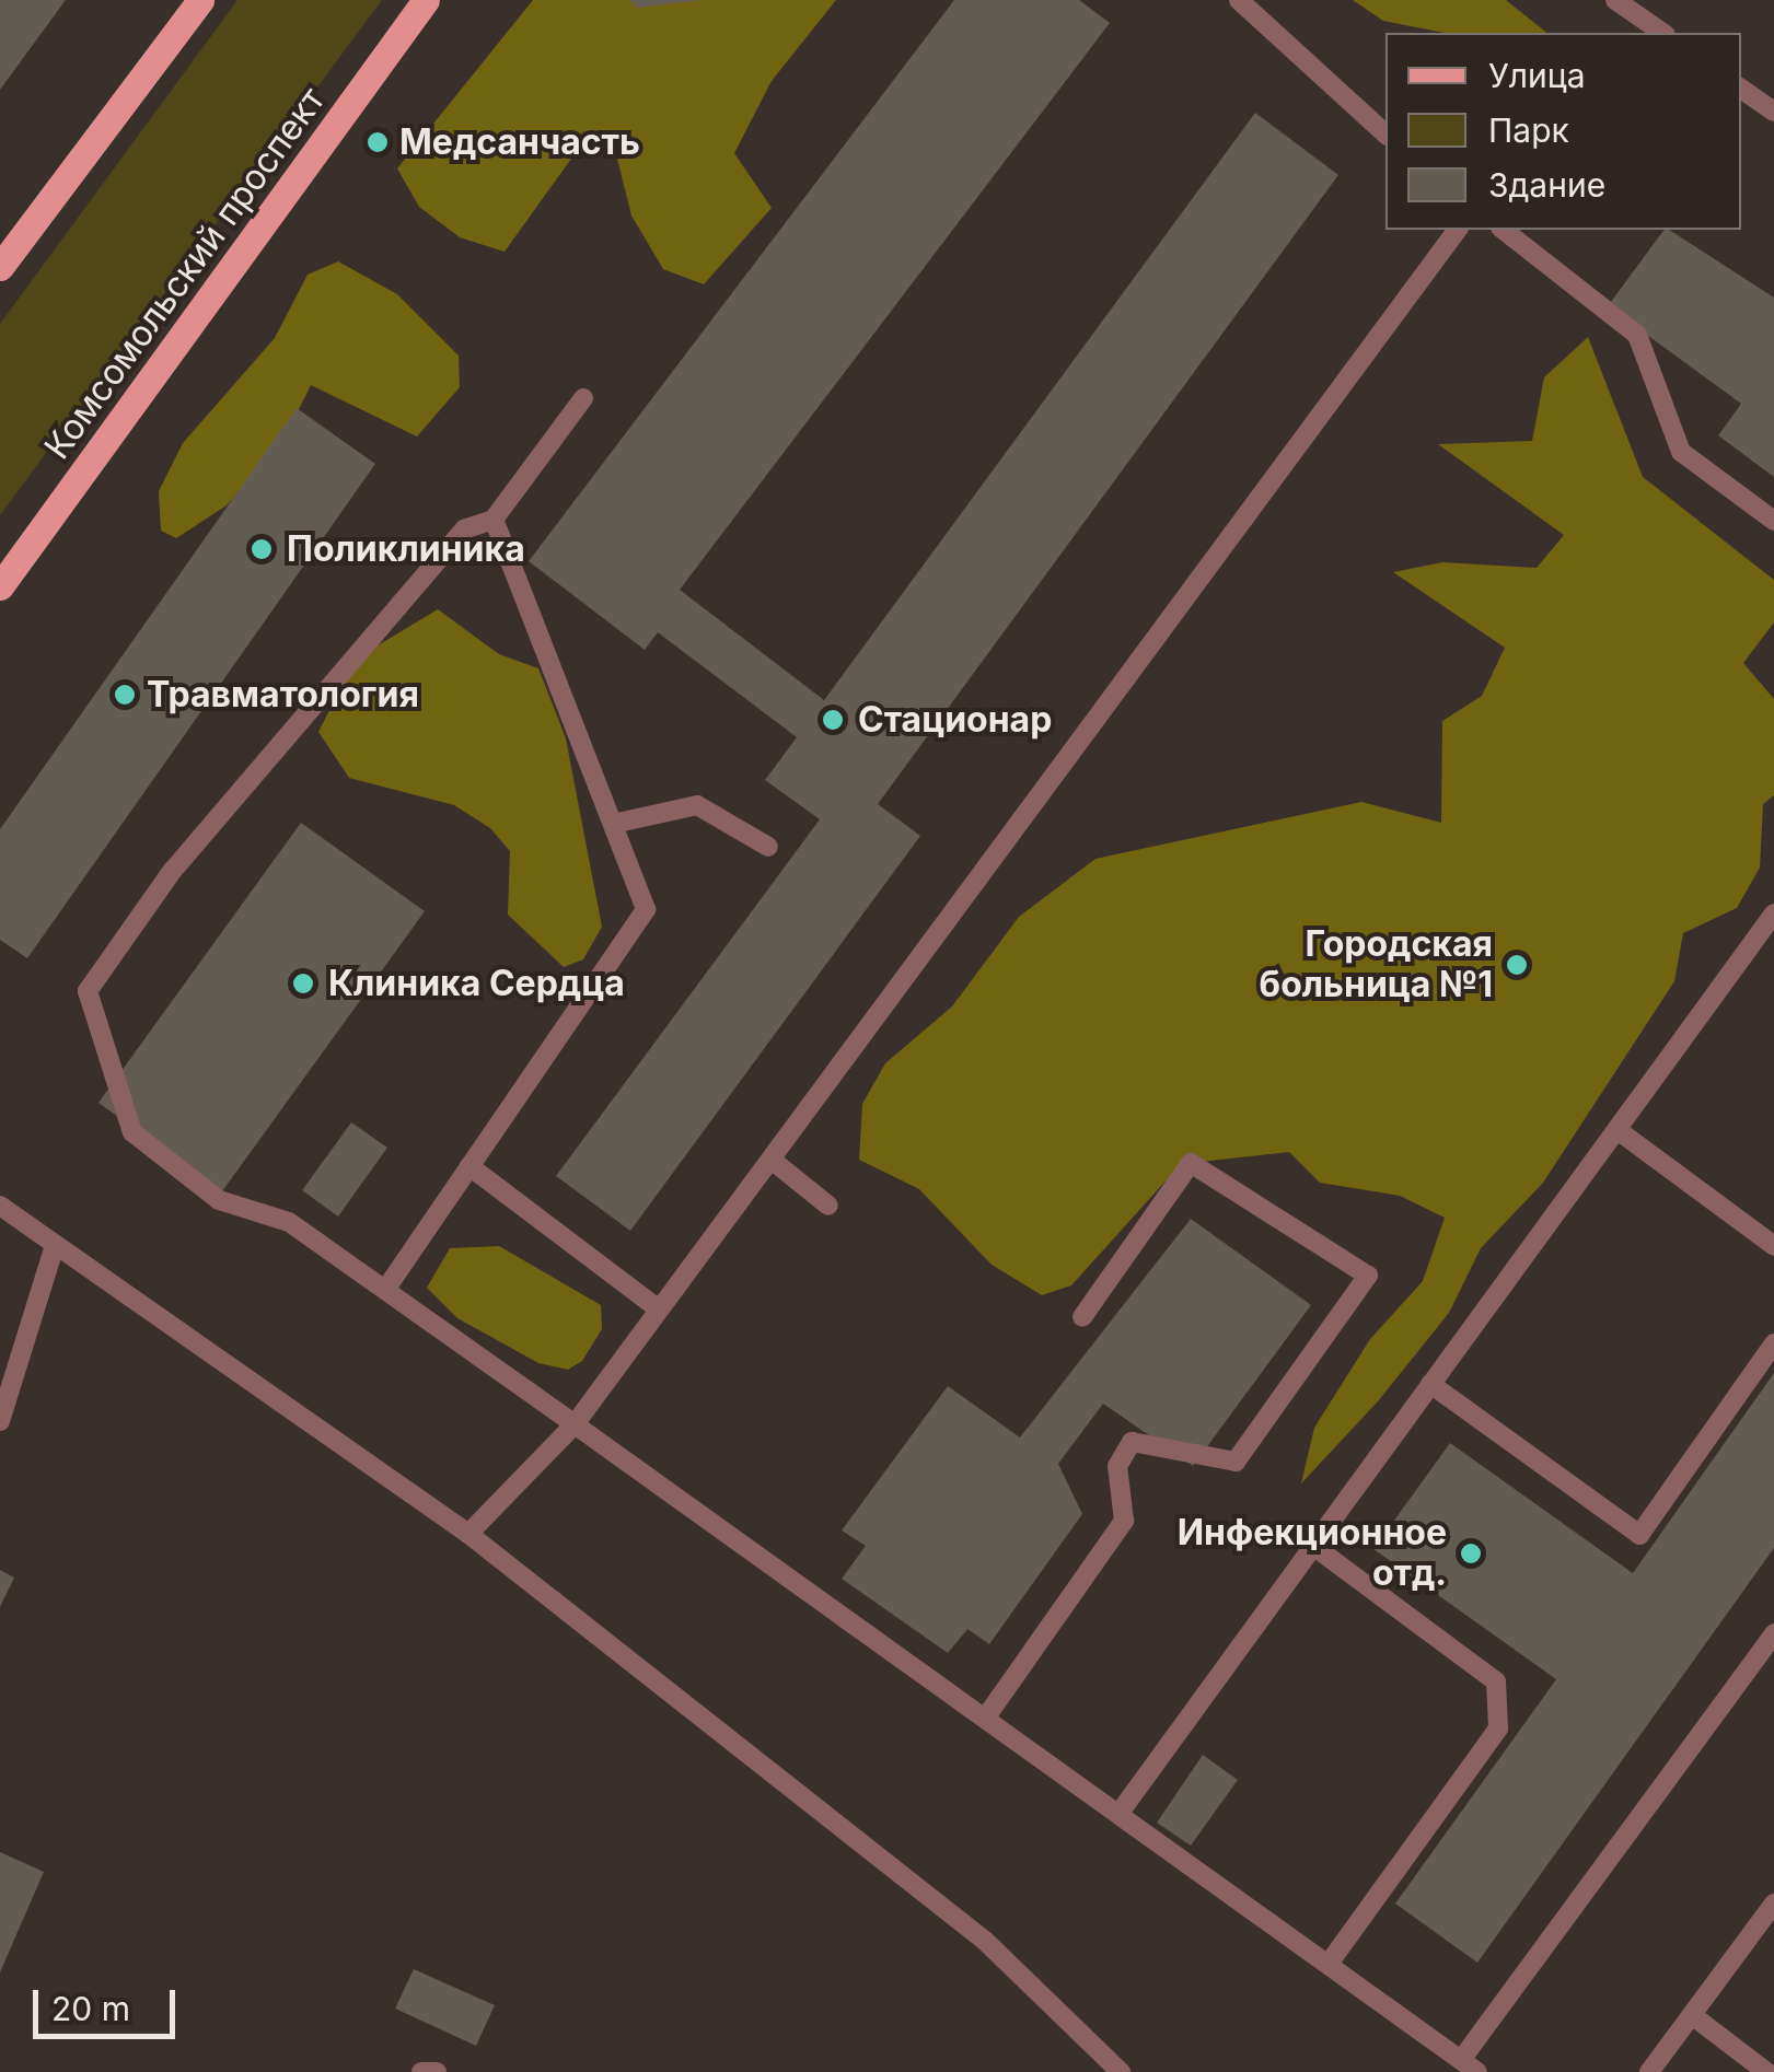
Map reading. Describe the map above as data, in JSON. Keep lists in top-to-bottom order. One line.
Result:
{"streets":{"main road":["Комсомольский проспект"]},"places":["Медсанчасть","Поликлиника","Травматология","Стационар","Городская больница №1","Клиника Сердца","Инфекционное отд."],"legend":["Улица","Парк","Здание"],"scale_bar":"20 m"}
